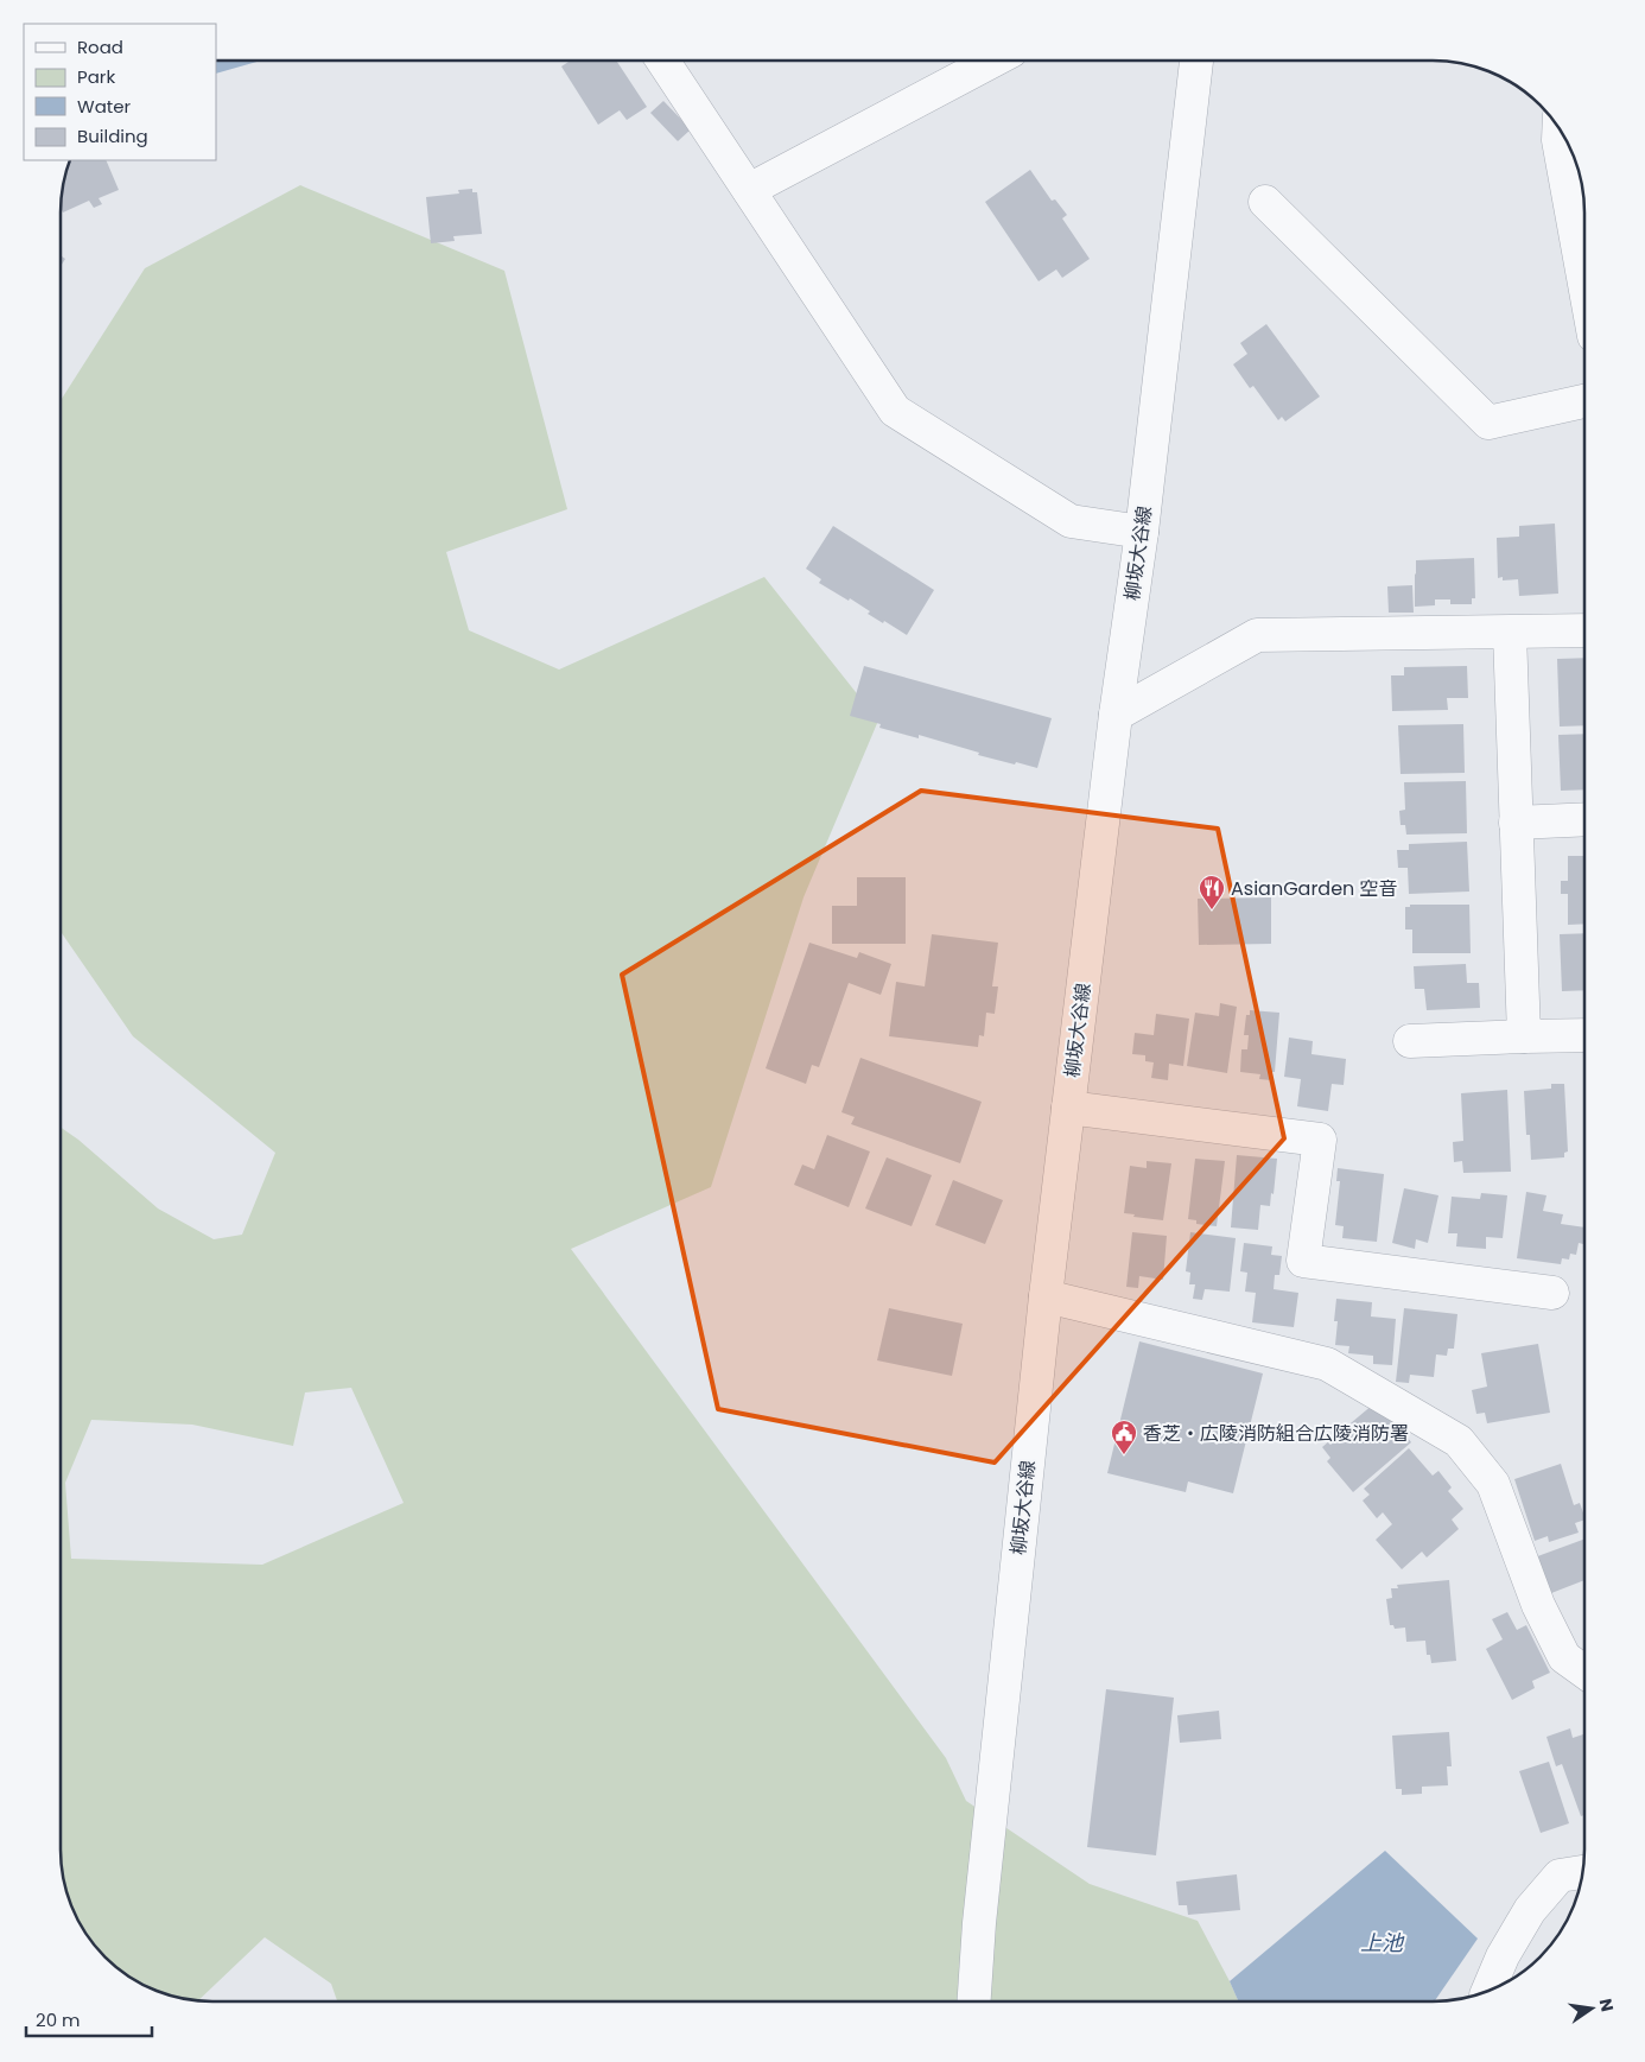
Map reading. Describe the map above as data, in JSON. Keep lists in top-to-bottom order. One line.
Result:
{"streets":{"street":["柳坂大谷線"]},"water":["上池"],"places":{"restaurant":["AsianGarden 空音"],"public building":["香芝・広陵消防組合広陵消防署"]},"legend":["Road","Park","Water","Building"],"scale_bar":"20 m","north":"right"}
